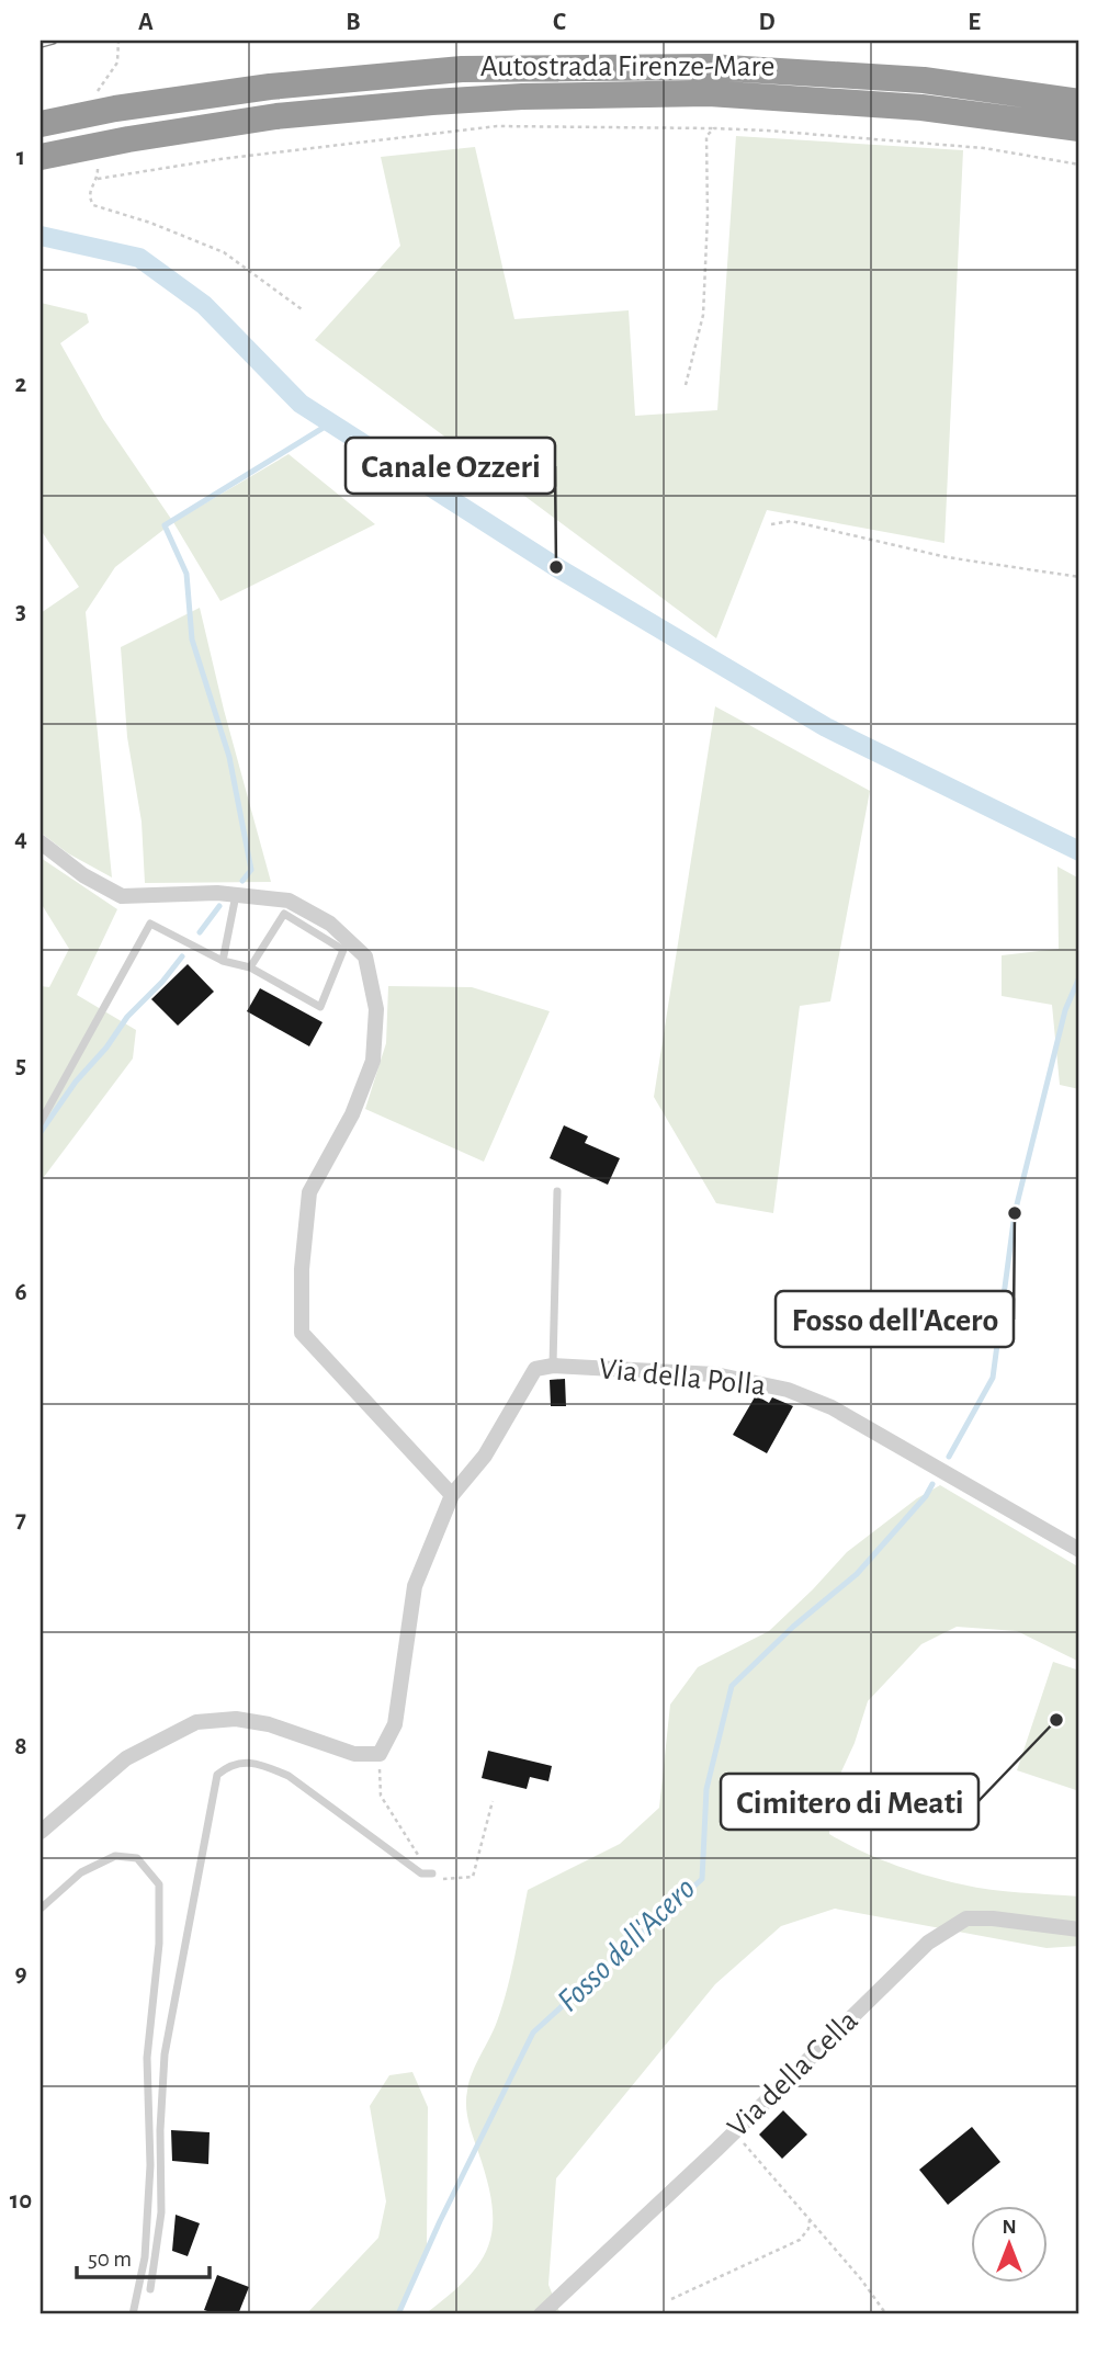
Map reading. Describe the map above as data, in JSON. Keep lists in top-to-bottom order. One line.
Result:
{"streets":{"highway":["Autostrada Firenze-Mare"],"street":["Via della Polla","Via della Cella"]},"water":["Fosso dell'Acero"],"places":["Canale Ozzeri","Fosso dell'Acero","Cimitero di Meati"],"scale_bar":"50 m","north":"top","grid":{"columns":["A","B","C","D","E"],"rows":["1","2","3","4","5","6","7","8","9","10"]}}
